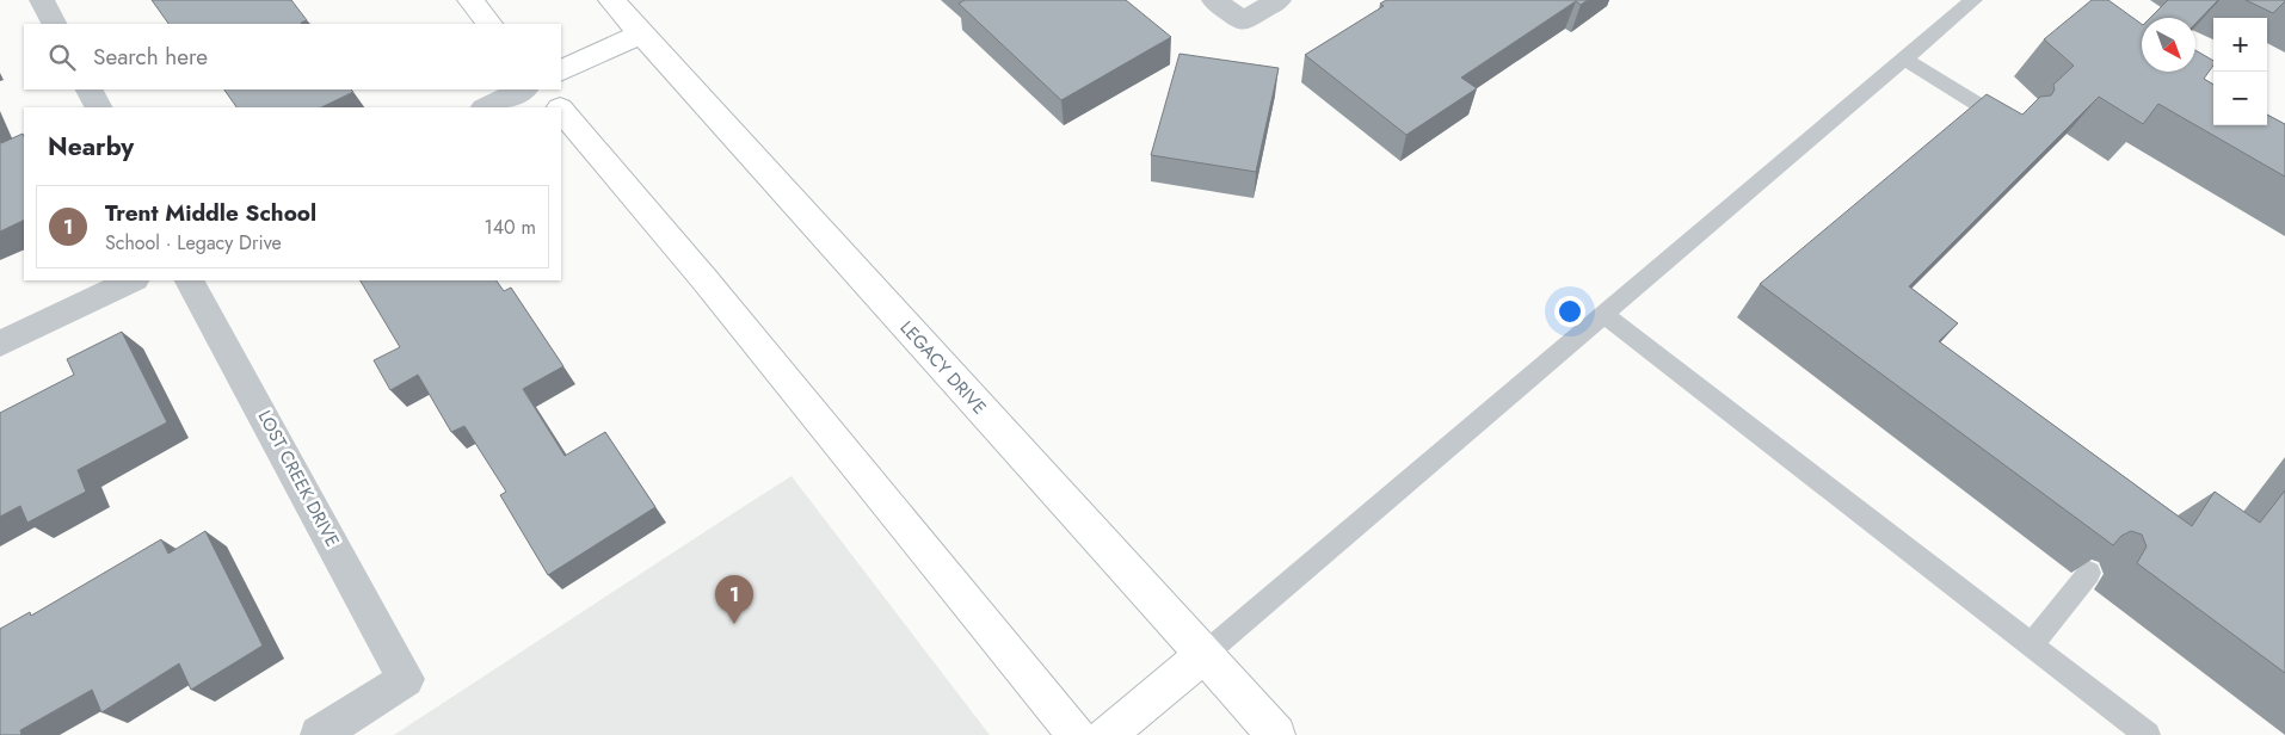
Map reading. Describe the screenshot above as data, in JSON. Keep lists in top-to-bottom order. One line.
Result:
{"streets":{"main road":["LEGACY DRIVE"],"street":["LOST CREEK DRIVE"]},"north":"bottom right","page":{"map_buttons":["+","−"],"search":"Search here","heading":"Nearby","list":[{"mark":"1","name":"Trent Middle School","note":"School · Legacy Drive","value":"140 m"}],"pins":"1"}}
